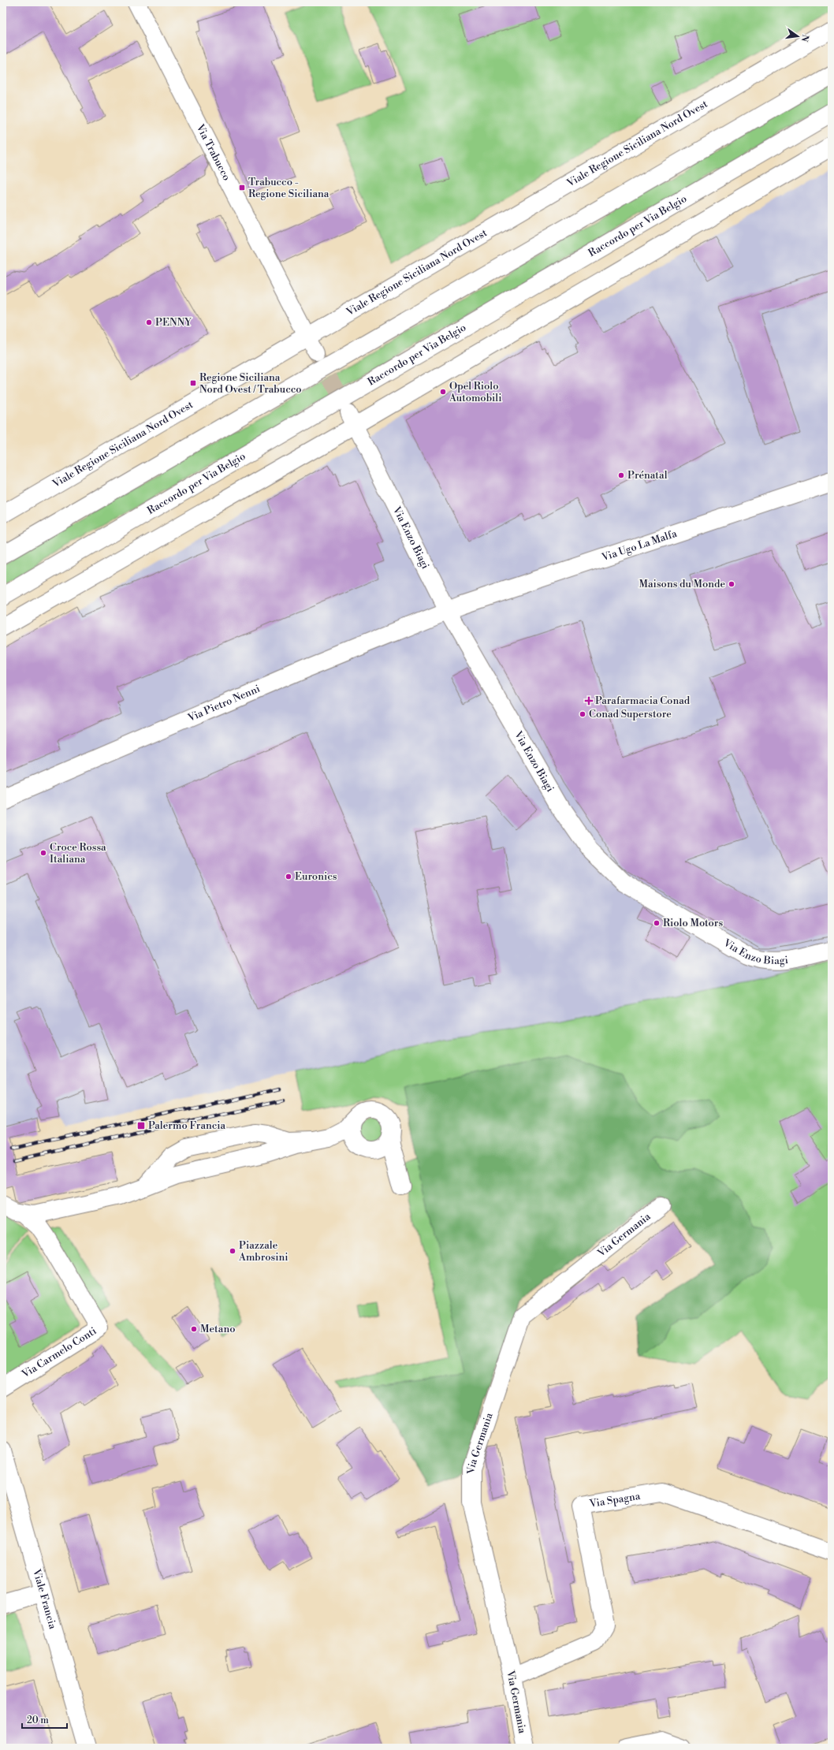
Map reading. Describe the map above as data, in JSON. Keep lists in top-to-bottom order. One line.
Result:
{"streets":{"main road":["Viale Regione Siciliana Nord Ovest","Via Trabucco","Raccordo per Via Belgio","Via Enzo Biagi","Via Ugo La Malfa","Via Pietro Nenni","Via Germania","Via Carmelo Conti","Via Spagna","Viale Francia"]},"crossings":[["Viale Regione Siciliana Nord Ovest","Via Trabucco"],["Via Enzo Biagi","Via Ugo La Malfa"],["Via Enzo Biagi","Via Pietro Nenni"],["Via Ugo La Malfa","Via Pietro Nenni"],["Via Germania","Via Spagna"]],"places":{"transit":["Trabucco - Regione Siciliana","Regione Siciliana Nord Ovest / Trabucco","Palermo Francia"],"other":["PENNY","Opel Riolo Automobili","Prénatal","Maisons du Monde","Conad Superstore","Croce Rossa Italiana","Euronics","Riolo Motors","Piazzale Ambrosini","Metano"],"health":["Parafarmacia Conad"]},"scale_bar":"20 m","north":"right"}
